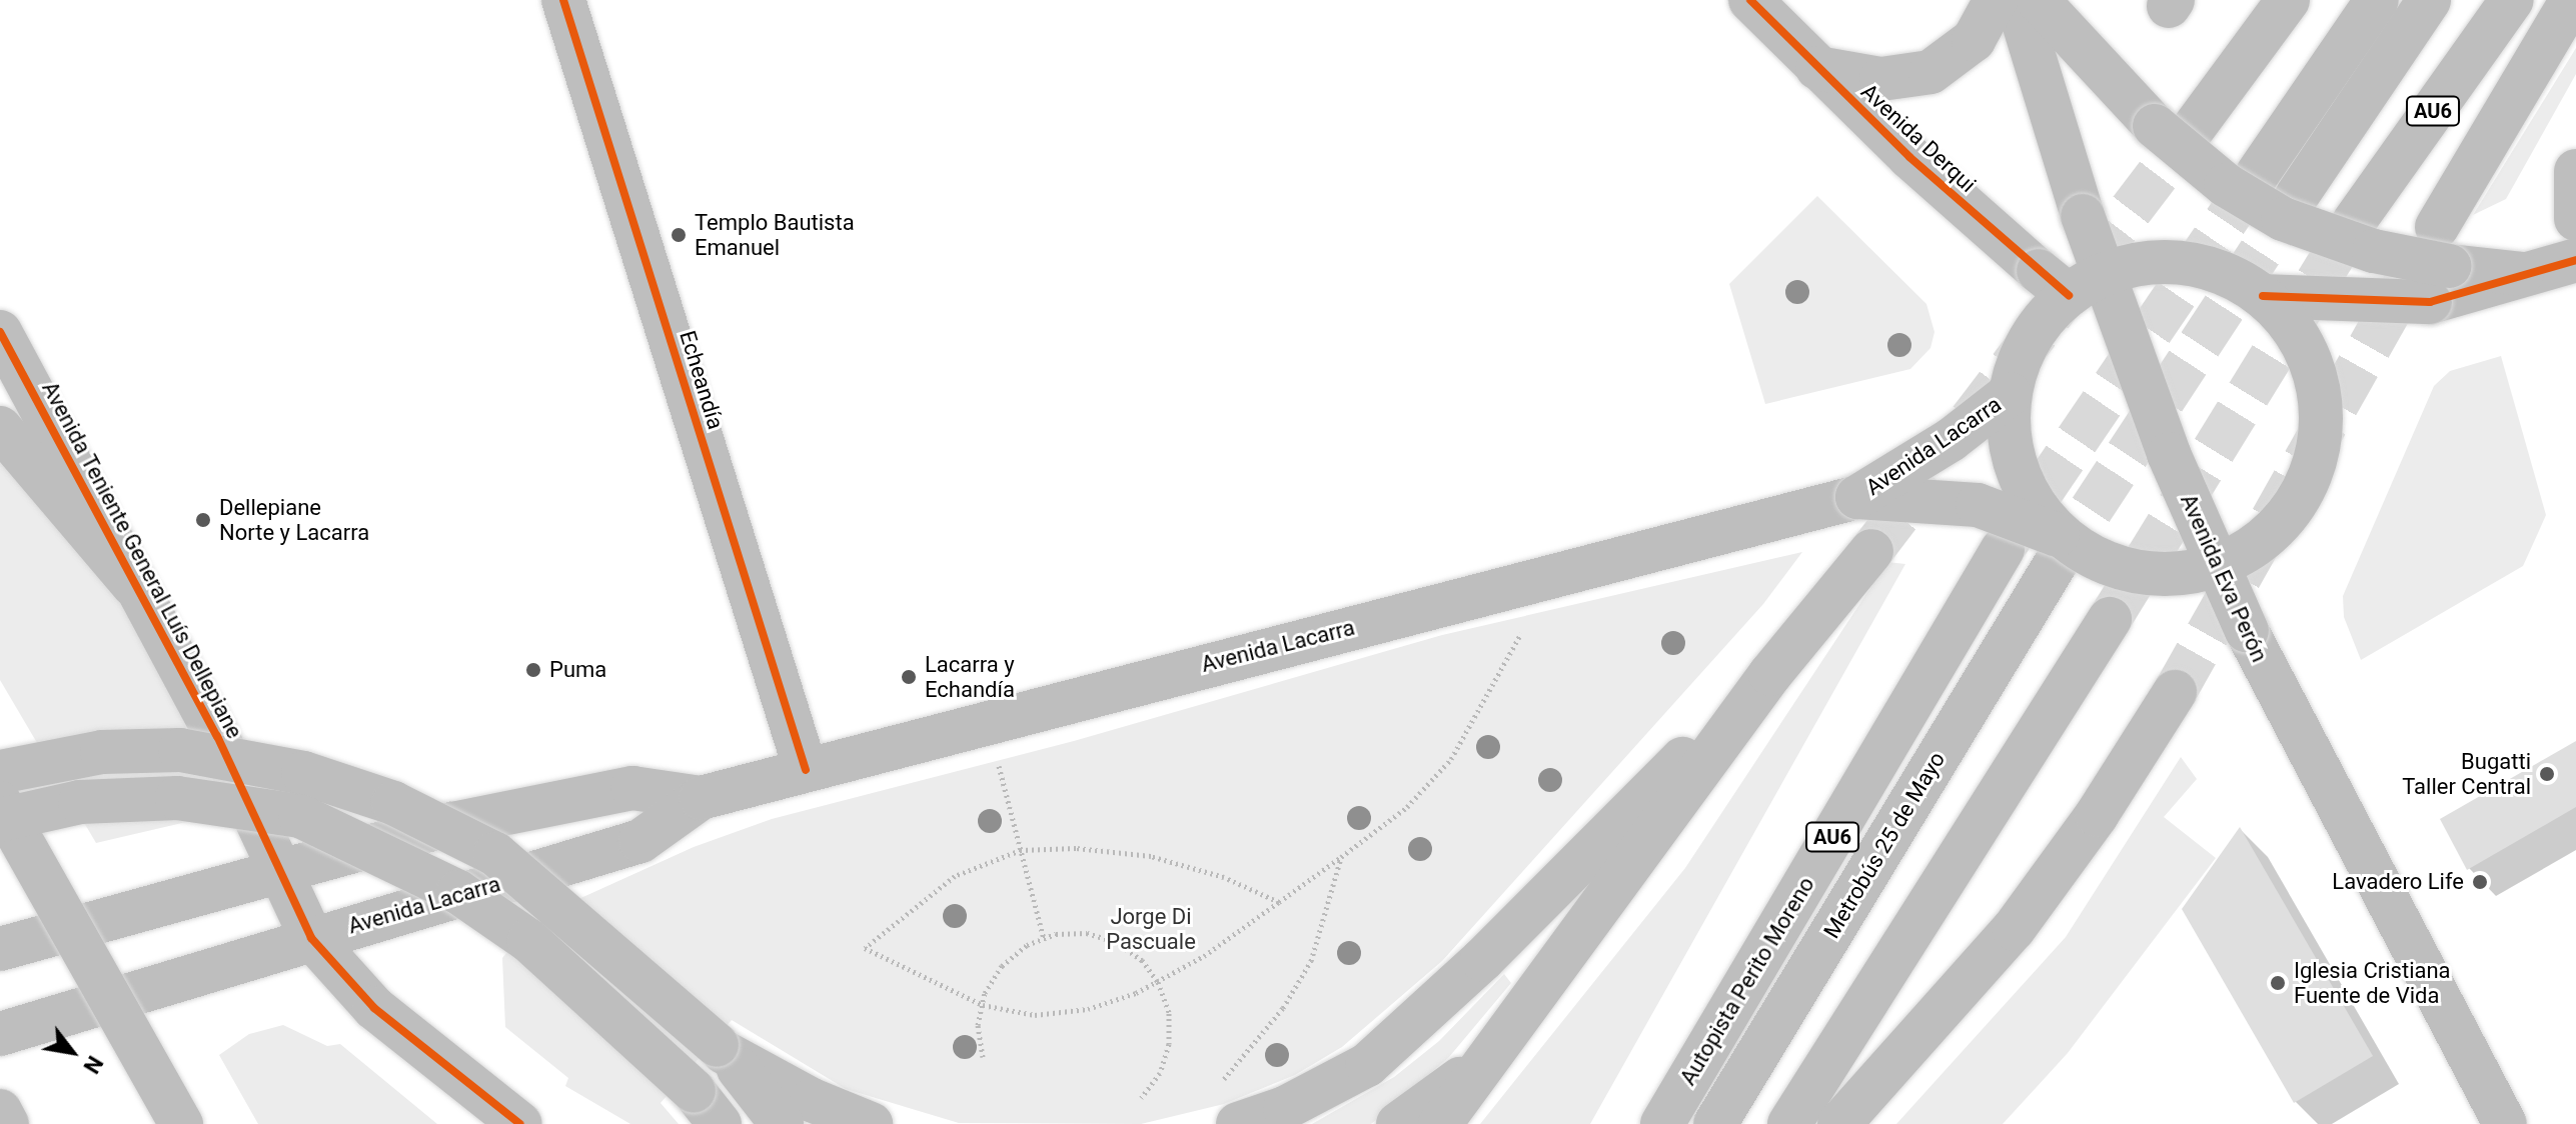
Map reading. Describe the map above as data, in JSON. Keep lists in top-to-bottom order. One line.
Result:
{"streets":{"main road":["AU6","Avenida Derqui","Echeandía","Avenida Lacarra","Avenida Teniente General Luís Dellepiane","Avenida Eva Perón","Metrobús 25 de Mayo","Autopista Perito Moreno"]},"crossings":[["Avenida Derqui","Avenida Eva Perón"],["Echeandía","Avenida Lacarra"],["Avenida Lacarra","Avenida Teniente General Luís Dellepiane"],["Avenida Lacarra","Metrobús 25 de Mayo"]],"parks":["Jorge Di Pascuale"],"places":["Templo Bautista Emanuel","Dellepiane Norte y Lacarra","Puma","Lacarra y Echandía","Bugatti Taller Central","Lavadero Life","Iglesia Cristiana Fuente de Vida"],"north":"bottom right"}
